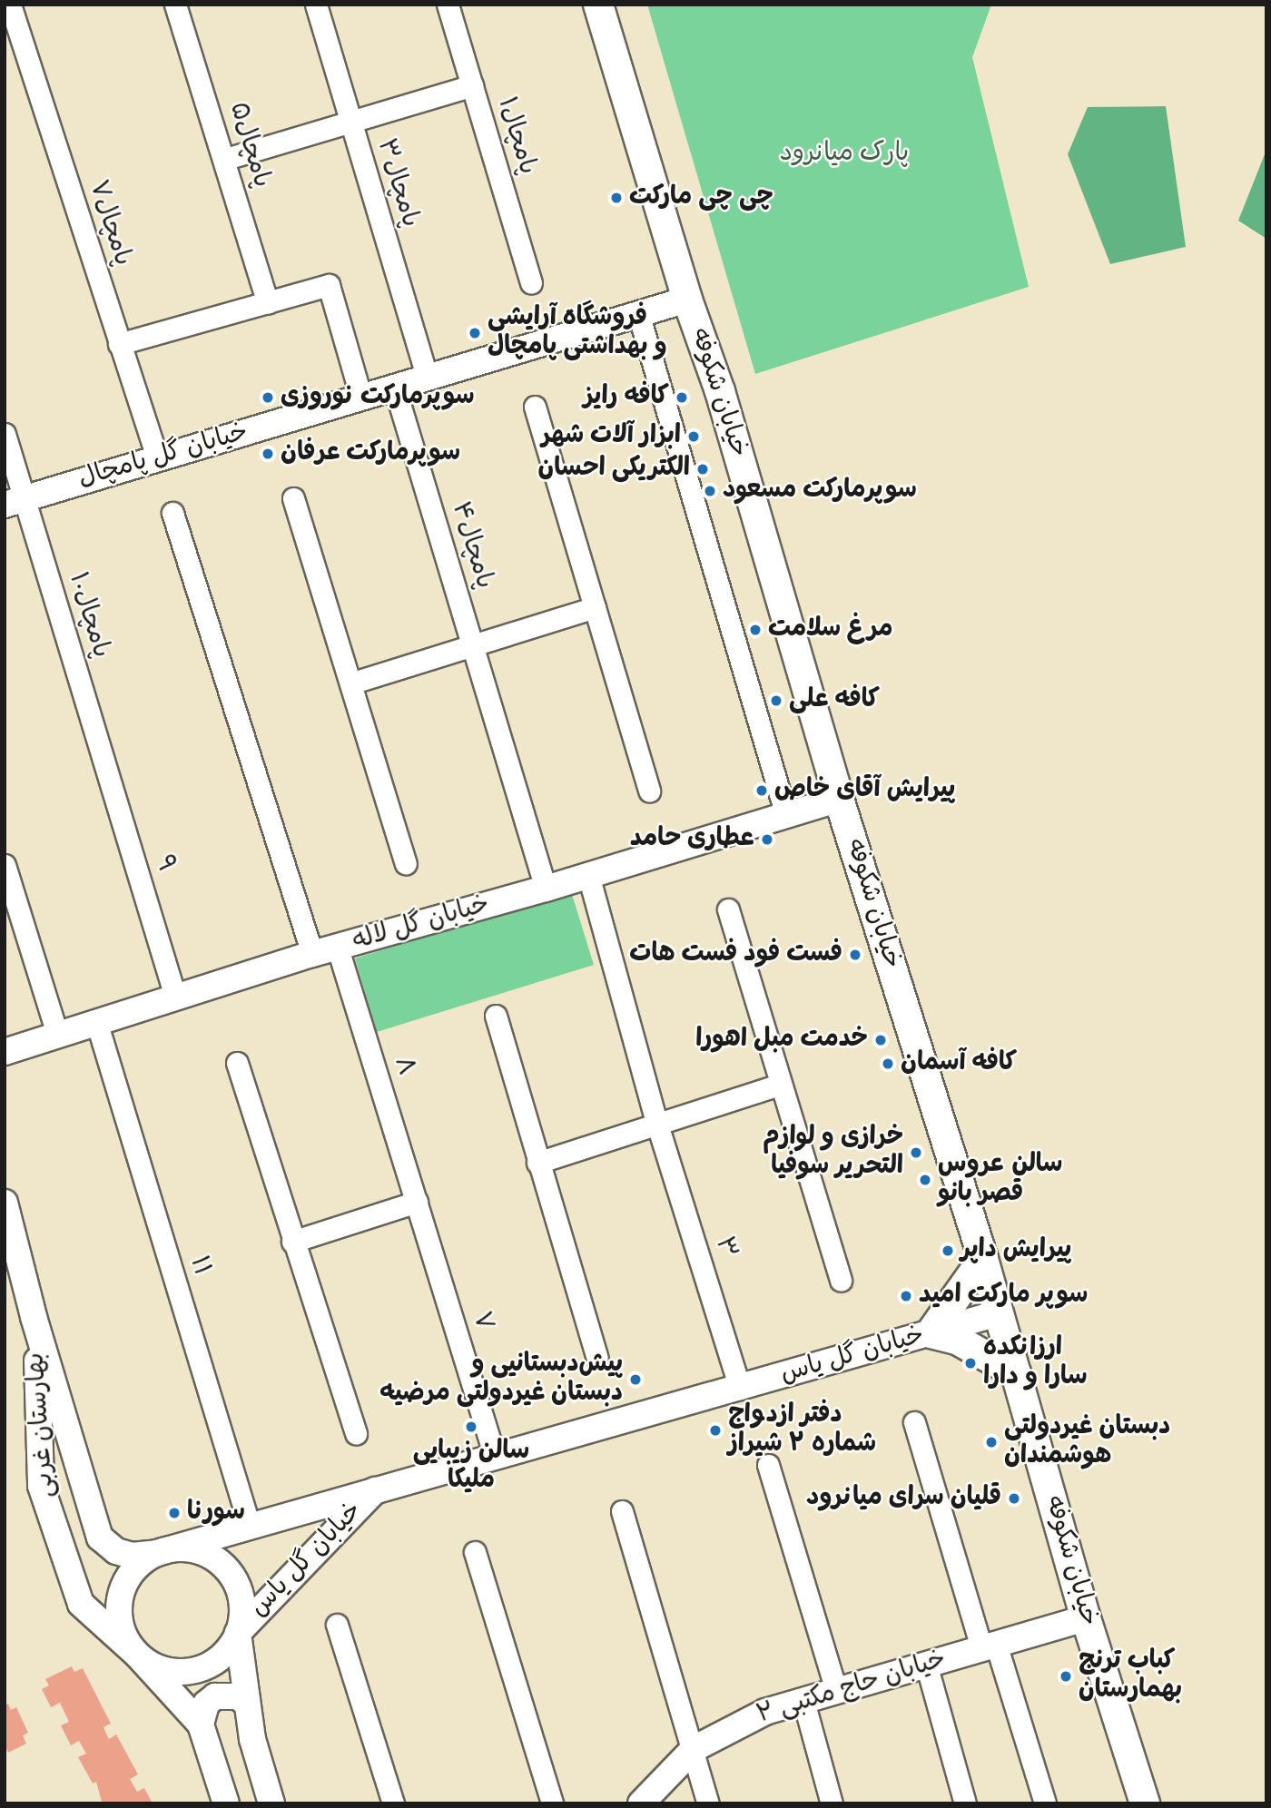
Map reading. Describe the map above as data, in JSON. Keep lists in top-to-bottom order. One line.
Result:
{"streets":{"main road":["خیابان شکوفه"],"street":["پامچال۱","پامچال۵","پامچال۳","پامچال۷","خیابان گل پامچال","پامچال۴","پامچال۱۰","۹","خیابان گل لاله","۸","۳","۱۱","۷","خیابان گل یاس","بهارستان غربی","خیابان حاج مکتبی ۲"]},"crossings":[["پامچال۳","خیابان گل پامچال"],["پامچال۷","خیابان گل پامچال"],["خیابان شکوفه","خیابان گل پامچال"],["خیابان شکوفه","خیابان گل لاله"],["خیابان شکوفه","خیابان گل یاس"],["خیابان شکوفه","خیابان حاج مکتبی ۲"],["خیابان گل پامچال","پامچال۴"],["خیابان گل پامچال","پامچال۱۰"],["پامچال۱۰","۹"],["۹","خیابان گل لاله"],["خیابان گل لاله","۸"],["خیابان گل لاله","۳"],["خیابان گل لاله","۱۱"],["۸","۷"],["۳","خیابان گل یاس"],["۱۱","خیابان گل یاس"],["۷","خیابان گل یاس"],["خیابان گل یاس","بهارستان غربی"]],"parks":["پارک میانرود"],"places":["چی چی مارکت","فروشگاه آرایشی و بهداشتی پامچال","سوپرمارکت نوروزی","کافه رایز","ابزار آلات شهر","سوپرمارکت عرفان","الکتریکی احسان","سوپرمارکت مسعود","مرغ سلامت","کافه علی","پیرایش آقای خاص","عطاری حامد","فست فود فست هات","خدمت مبل اهورا","کافه آسمان","خرازی و لوازم التحریر سوفیا","سالن عروس قصر بانو","پیرایش داپر","سوپر مارکت امید","ارزانکده سارا و دارا","پیش‌دبستانیی و دبستان غیردولتی مرضیه","سالن زیبایی ملیکا","دفتر ازدواج شماره ۲ شیراز","دبستان غیردولتی هوشمندان","قلیان سرای میانرود","سورنا","کباب ترنج بهمارستان"]}
